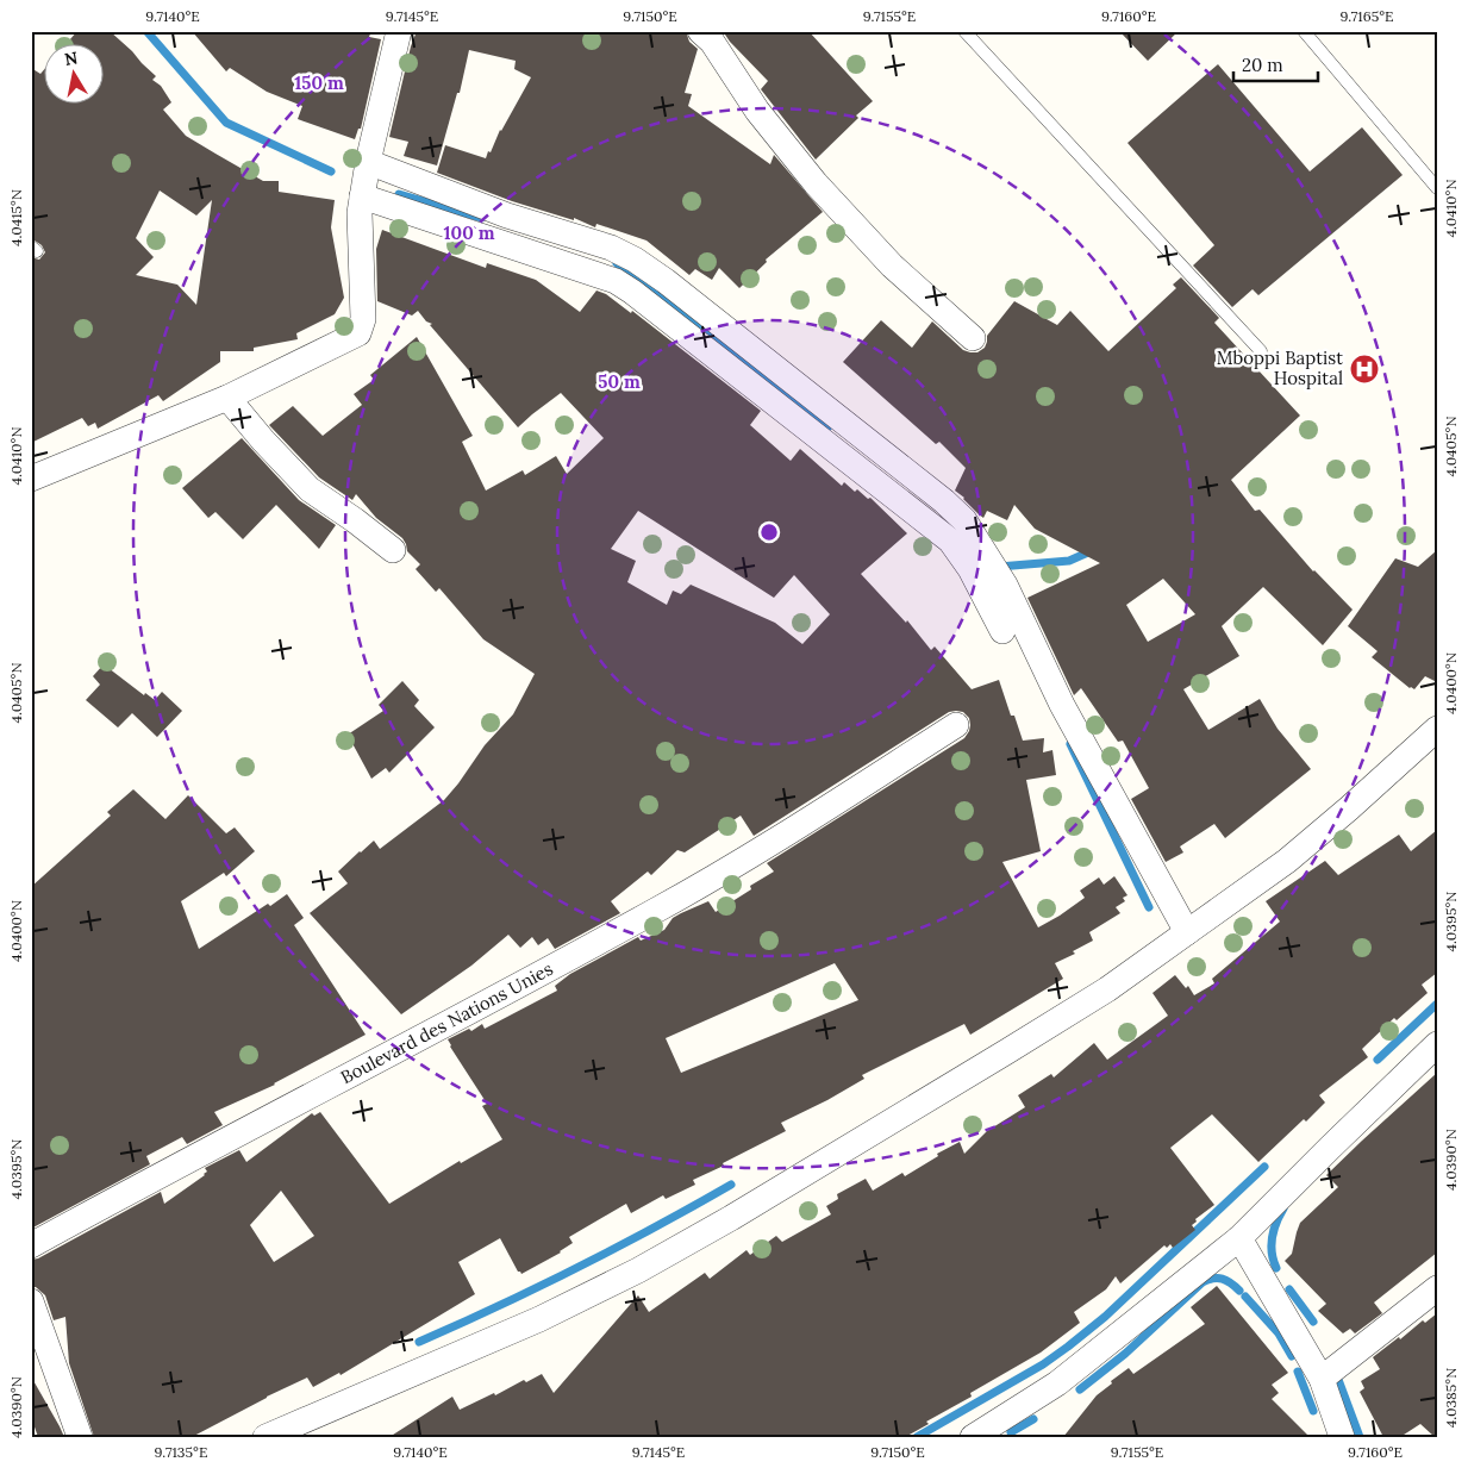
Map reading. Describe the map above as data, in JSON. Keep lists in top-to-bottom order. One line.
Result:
{"streets":{"street":["Boulevard des Nations Unies"]},"places":{"hospital":["Mboppi Baptist Hospital"]},"scale_bar":"20 m","north":"top","coordinates":["9.7140°E","9.7145°E","9.7150°E","9.7155°E","9.7160°E","9.7165°E","4.0410°N","4.0415°N","4.0405°N","4.0400°N","4.0395°N","4.0390°N","4.0385°N","9.7135°E"],"rings":["150 m","100 m","50 m"]}
